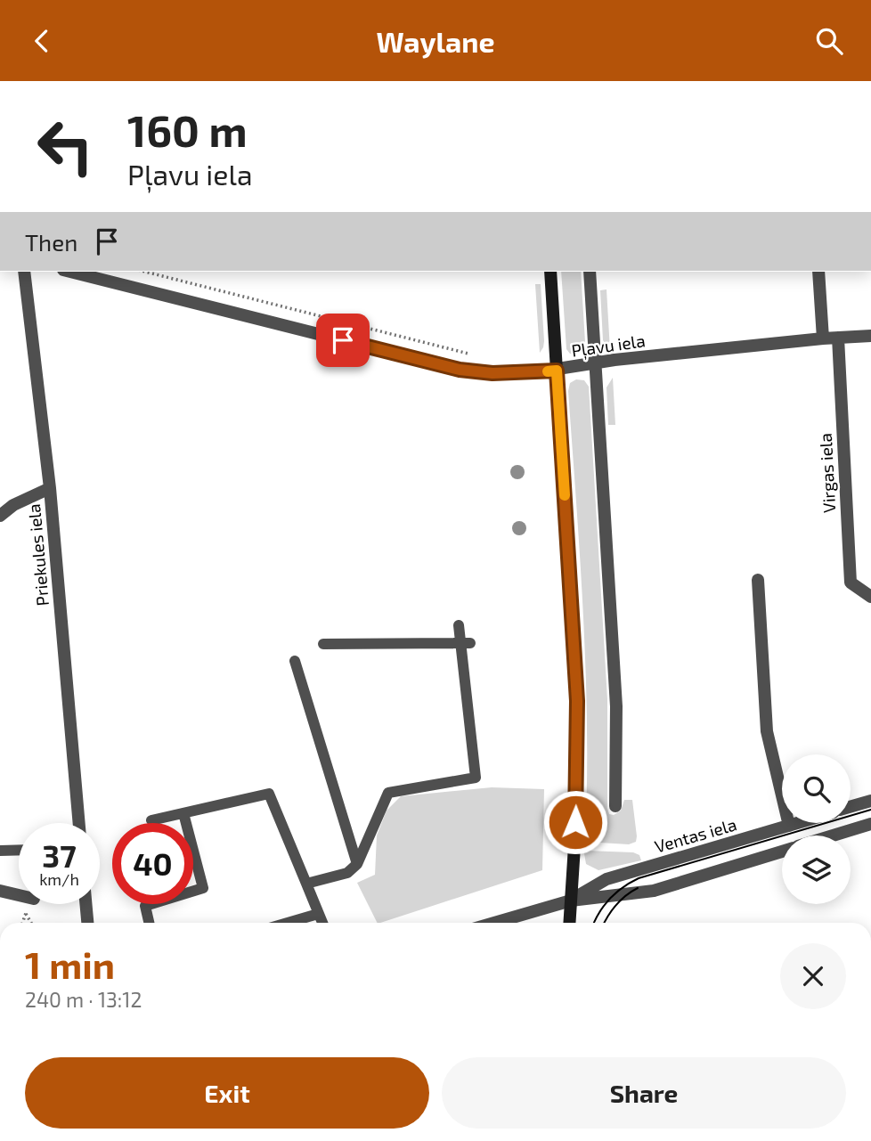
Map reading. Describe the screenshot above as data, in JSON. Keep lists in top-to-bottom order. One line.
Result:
{"streets":{"street":["Pļavu iela","Virgas iela","Priekules iela","Ventas iela"]},"crossings":[["Pļavu iela","Virgas iela"]],"page":{"header":"Waylane","turn":["160 m","Pļavu iela"],"then":"Then","speed":"37 km/h","limit":"40","heading":["1 min","240 m · 13:12"],"buttons":["Exit","Share"]}}
